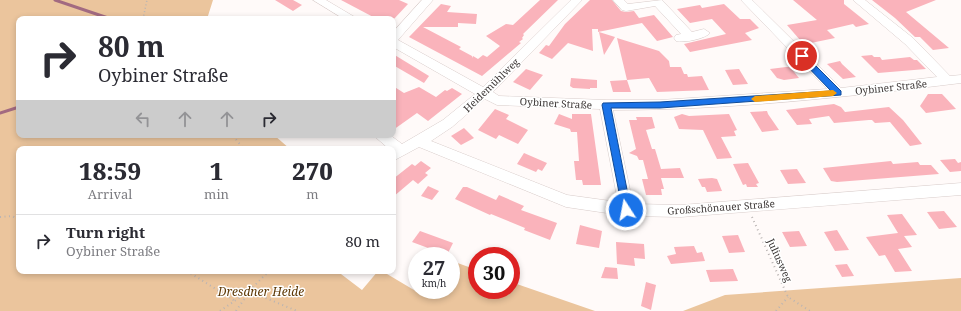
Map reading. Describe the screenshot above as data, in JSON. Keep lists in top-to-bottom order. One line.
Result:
{"streets":{"street":["Heidemühlweg","Oybiner Straße","Großschönauer Straße"],"path":["Juliusweg"]},"crossings":[["Heidemühlweg","Oybiner Straße"],["Heidemühlweg","Großschönauer Straße"],["Großschönauer Straße","Juliusweg"]],"parks":["Dresdner Heide"],"page":{"turn":["80 m","Oybiner Straße"],"eta":["18:59","Arrival","1","min","270","m"],"list":[{"name":"Turn right","note":"Oybiner Straße","value":"80 m"}],"speed":"27 km/h","limit":"30"}}
